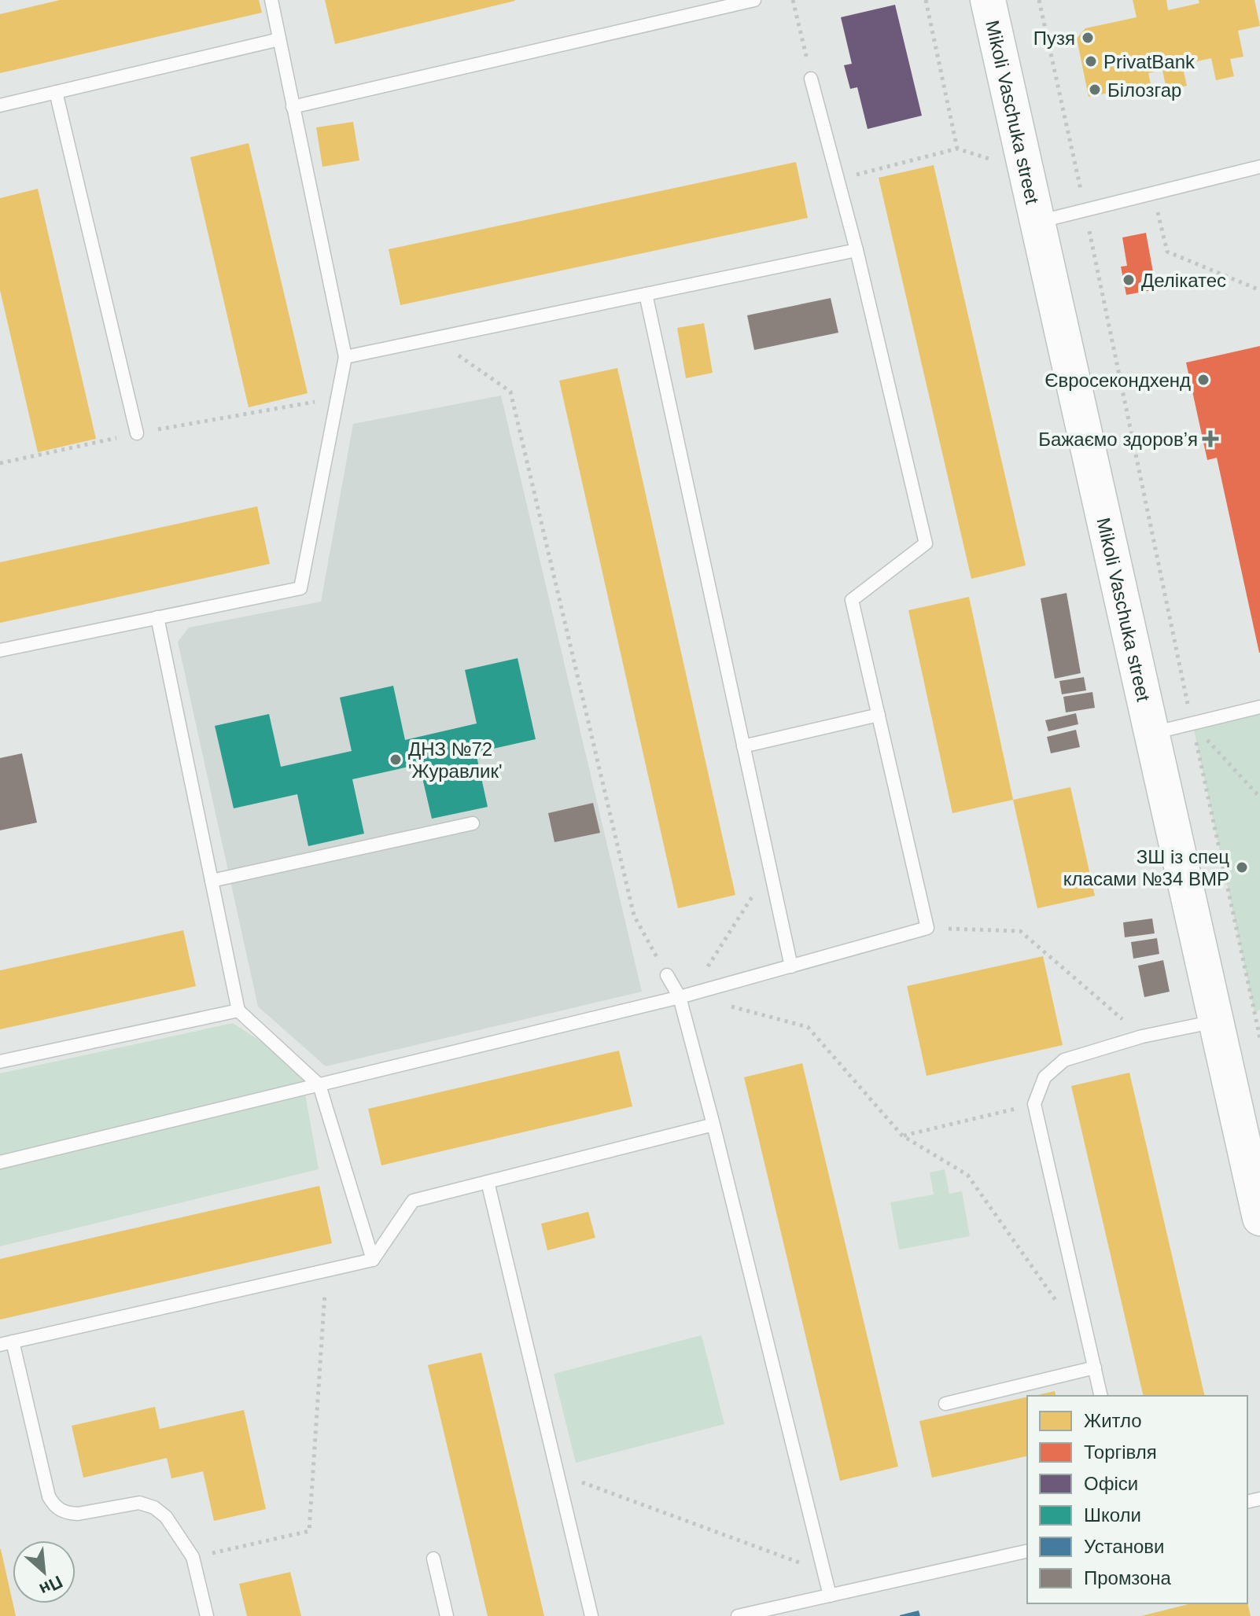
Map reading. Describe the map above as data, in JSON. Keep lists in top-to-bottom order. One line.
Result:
{"streets":{"street":["Mikoli Vaschuka street"]},"places":{"other":["Пузя","PrivatBank","Білозгар","Делікатес","Євросекондхенд","ДНЗ №72 'Журавлик'","ЗШ із спец класами №34 ВМР"],"health":["Бажаємо здоровʼя"]},"legend":["Житло","Торгівля","Офіси","Школи","Установи","Промзона"],"north":"bottom right"}
